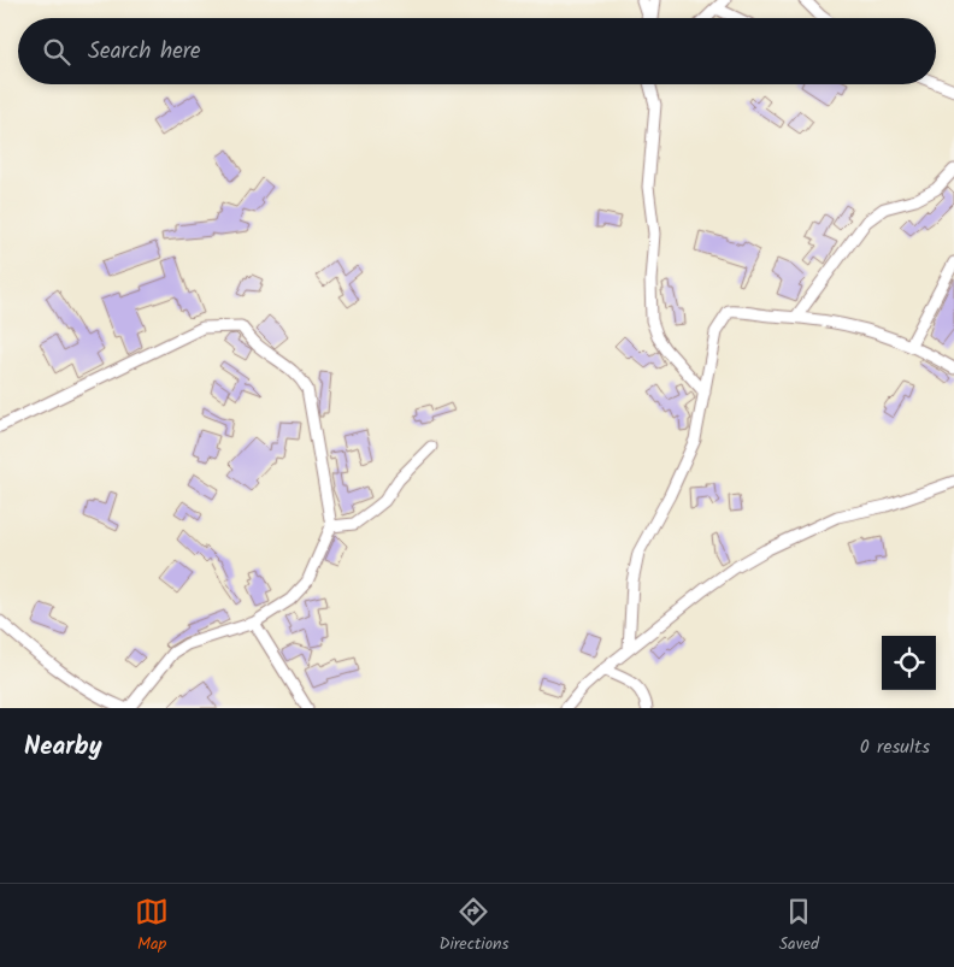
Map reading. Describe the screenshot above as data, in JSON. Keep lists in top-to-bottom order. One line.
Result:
{"page":{"search":"Search here","heading":["Nearby","0 results"],"nav":["Map","Directions","Saved"]}}
